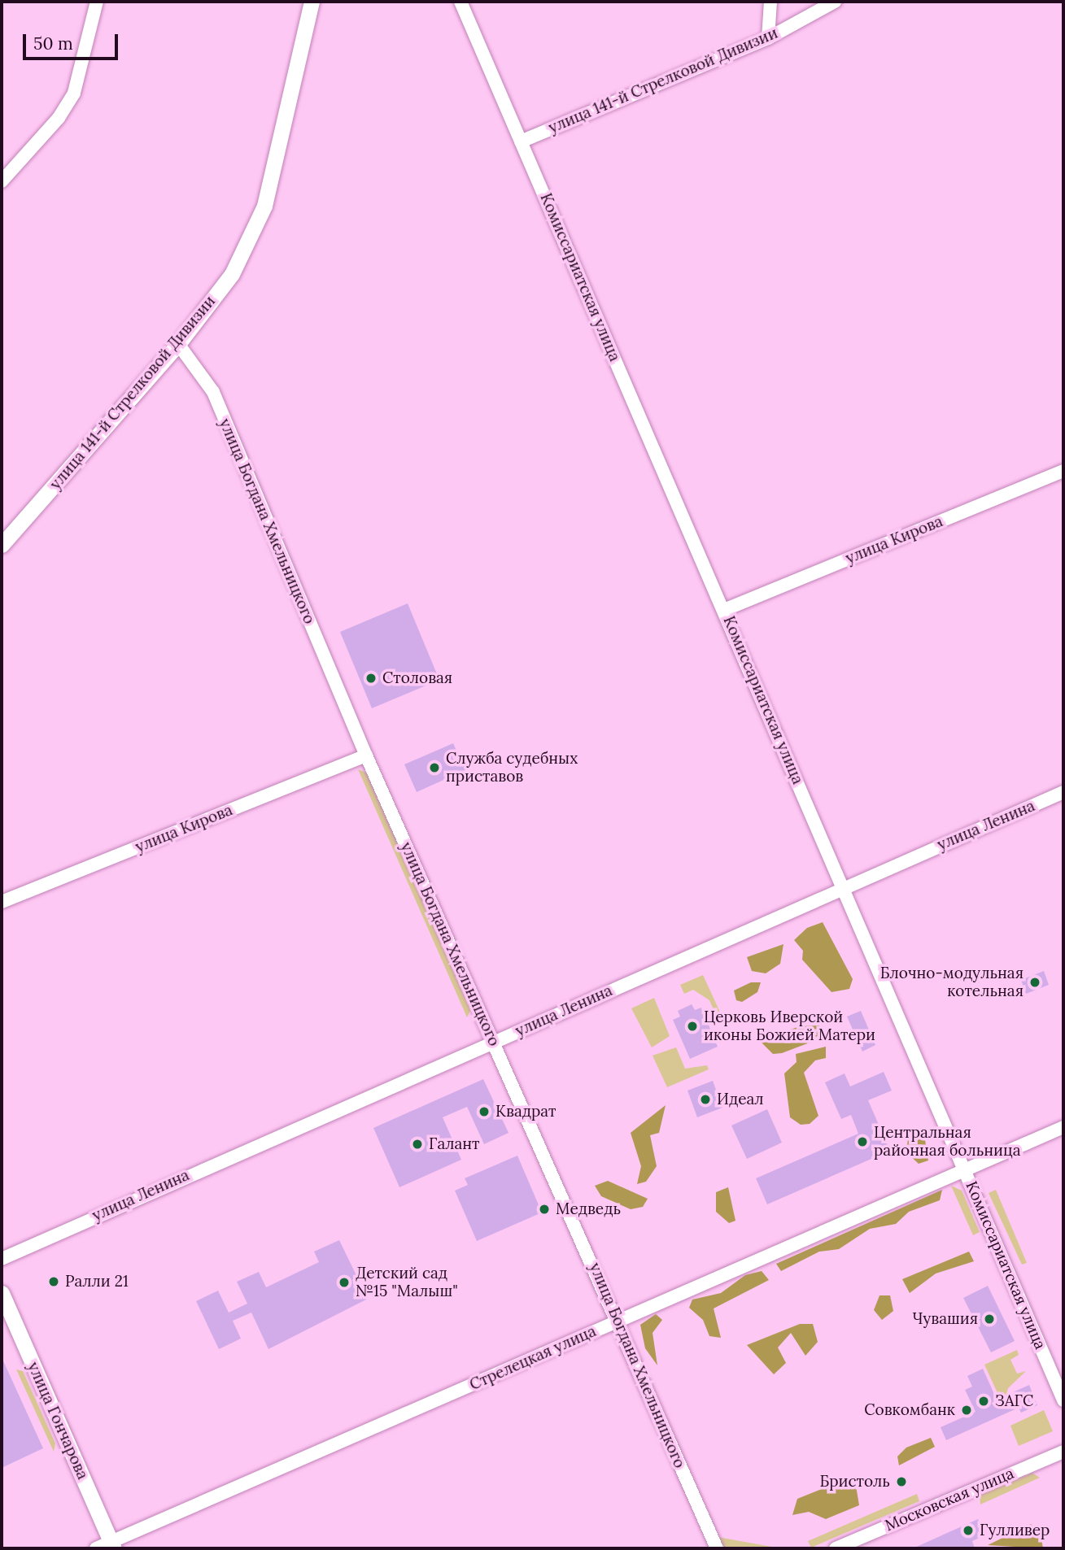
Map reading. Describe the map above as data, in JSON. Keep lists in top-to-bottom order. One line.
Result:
{"streets":{"main road":["улица 141-й Стрелковой Дивизии","улица Гончарова"],"street":["Комиссариатская улица","улица Богдана Хмельницкого","улица Кирова","улица Ленина","Стрелецкая улица","Московская улица"]},"crossings":[["улица 141-й Стрелковой Дивизии","Комиссариатская улица"],["улица 141-й Стрелковой Дивизии","улица Богдана Хмельницкого"],["Комиссариатская улица","улица Кирова"],["Комиссариатская улица","улица Ленина"],["Комиссариатская улица","Стрелецкая улица"],["улица Богдана Хмельницкого","улица Кирова"],["улица Богдана Хмельницкого","улица Ленина"],["улица Богдана Хмельницкого","Стрелецкая улица"],["Стрелецкая улица","улица Гончарова"]],"places":["Столовая","Служба судебных приставов","Блочно-модульная котельная","Церковь Иверской иконы Божией Матери","Идеал","Квадрат","Центральная районная больница","Галант","Медведь","Ралли 21","Детский сад №15 \"Малыш\"","Чувашия","ЗАГС","Совкомбанк","Бристоль","Гулливер"],"scale_bar":"50 m"}
